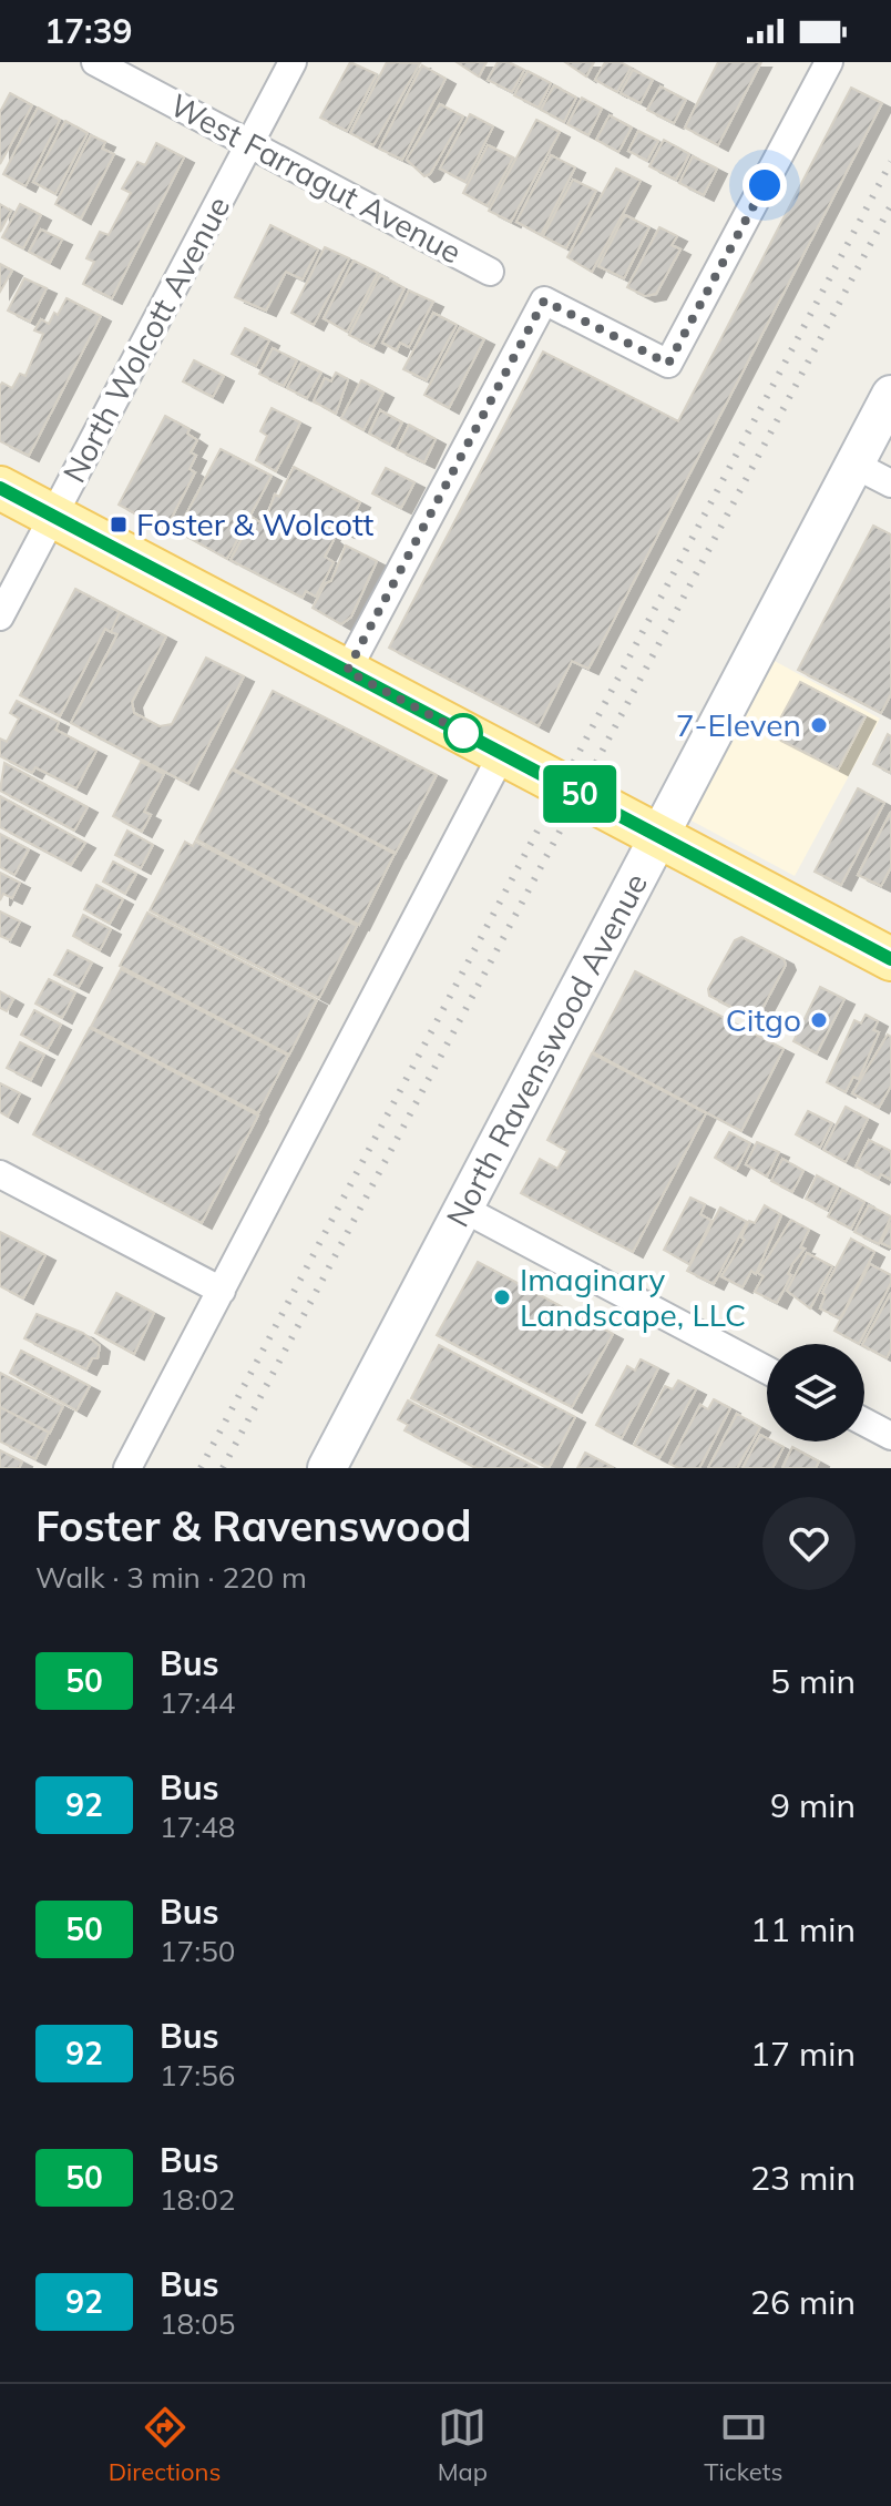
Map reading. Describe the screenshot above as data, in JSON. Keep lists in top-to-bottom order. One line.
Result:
{"streets":{"street":["West Farragut Avenue","North Wolcott Avenue","North Ravenswood Avenue"]},"crossings":[["West Farragut Avenue","North Wolcott Avenue"]],"places":{"transit":["Foster & Wolcott"],"other":["7-Eleven","Citgo","Imaginary Landscape, LLC"]},"lines":["bus line 50"],"page":{"status":"17:39","on_map":"50","heading":["Foster & Ravenswood","Walk · 3 min · 220 m"],"list":[{"mark":"50","name":"Bus","note":"17:44","value":"5 min"},{"mark":"92","name":"Bus","note":"17:48","value":"9 min"},{"mark":"50","name":"Bus","note":"17:50","value":"11 min"},{"mark":"92","name":"Bus","note":"17:56","value":"17 min"},{"mark":"50","name":"Bus","note":"18:02","value":"23 min"},{"mark":"92","name":"Bus","note":"18:05","value":"26 min"}],"tabs":["Directions","Map","Tickets"]}}
